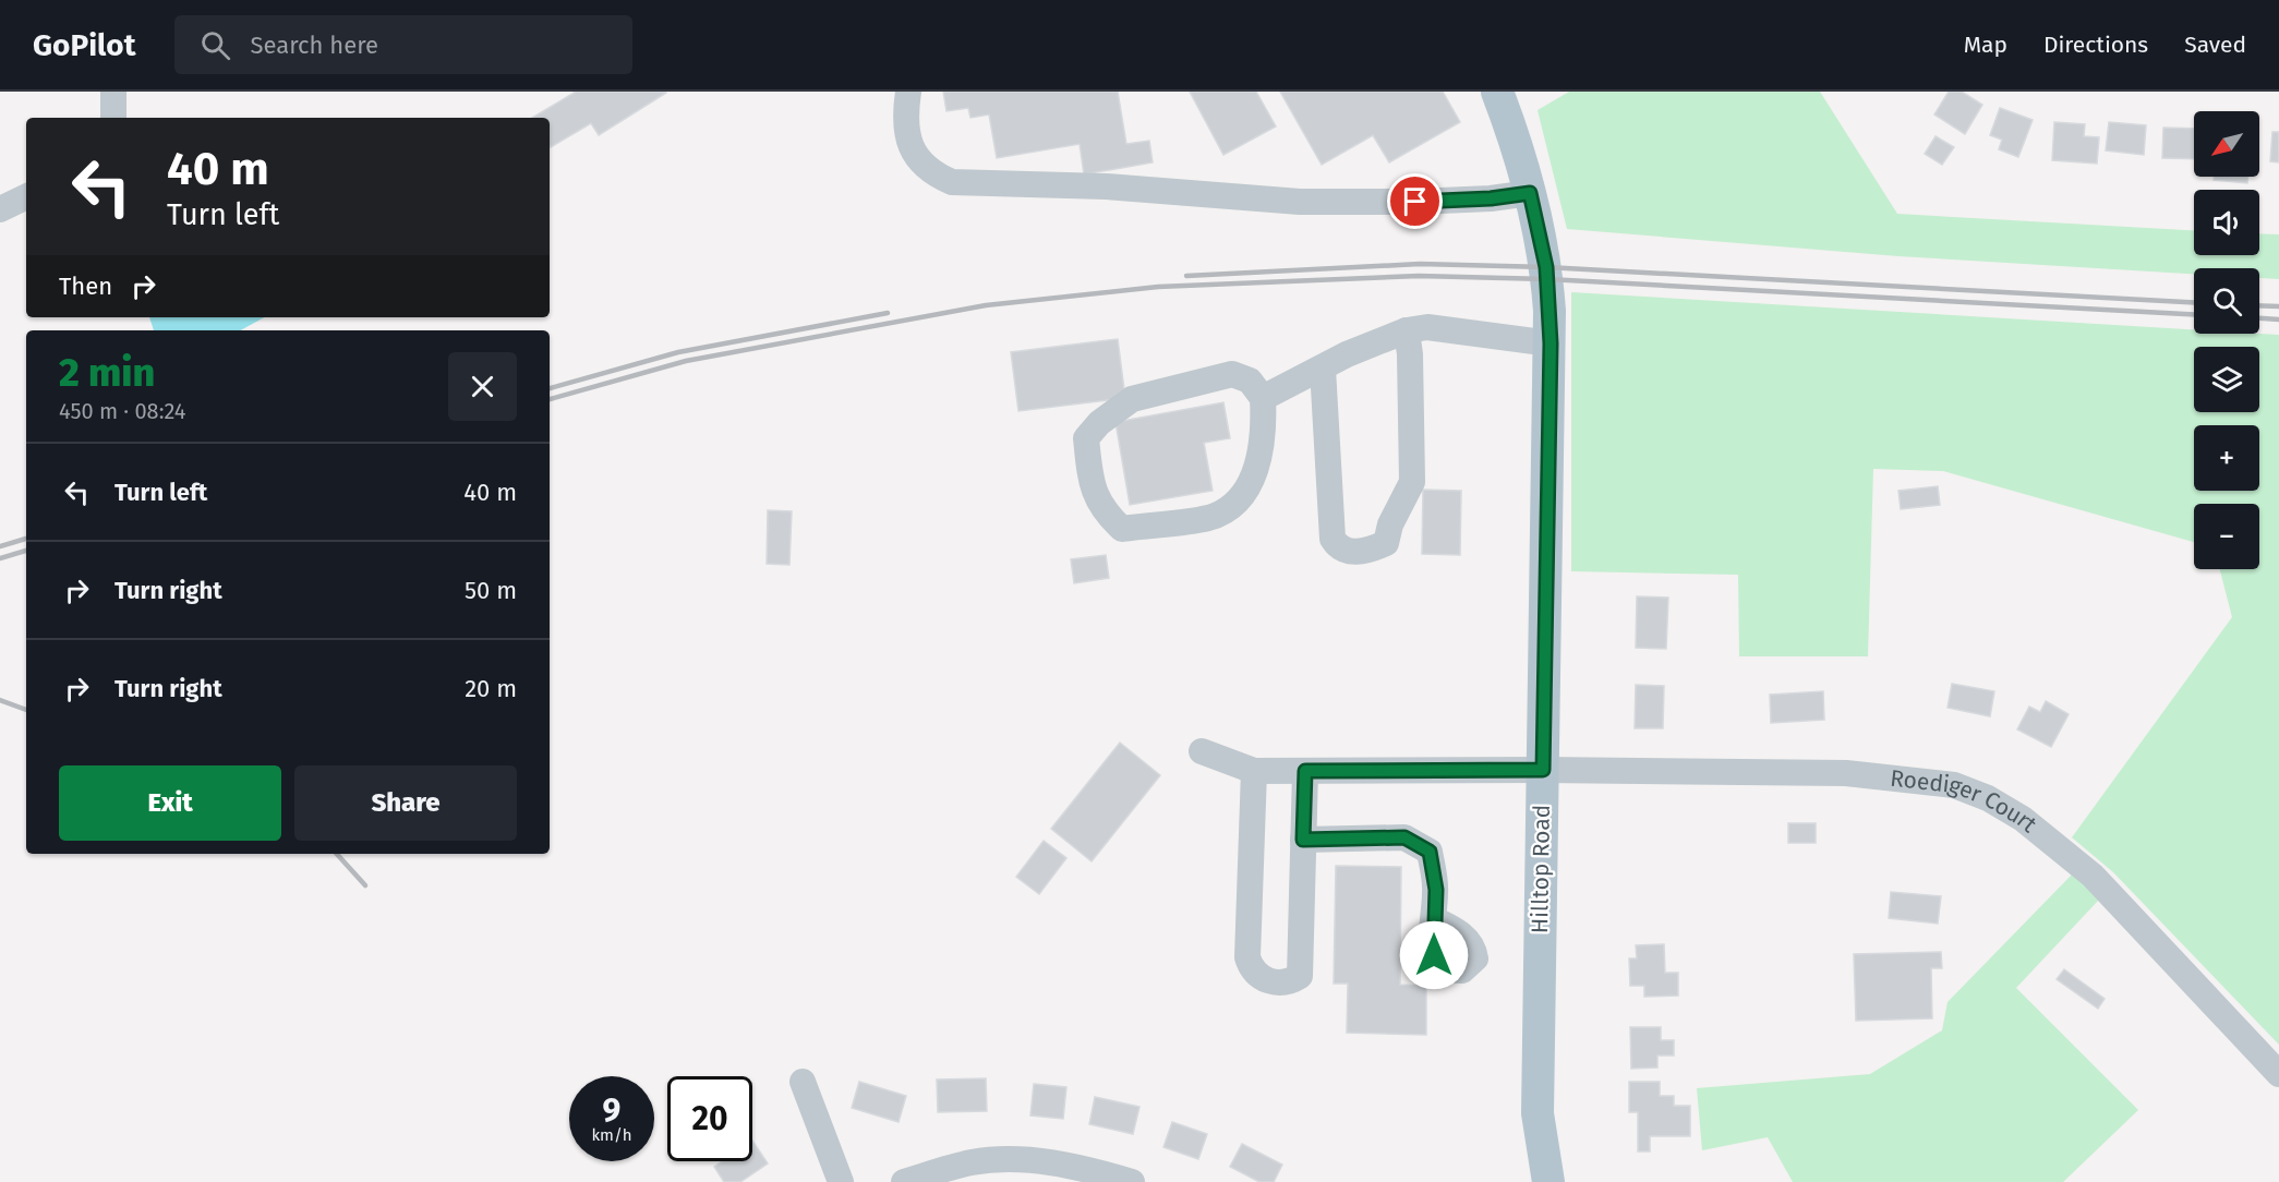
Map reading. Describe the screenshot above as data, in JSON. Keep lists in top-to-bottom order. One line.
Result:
{"streets":{"main road":["Hilltop Road"],"street":["Roediger Court"]},"crossings":[["Roediger Court","Hilltop Road"]],"north":"bottom left","page":{"header":"GoPilot","search":"Search here","nav":["Map","Directions","Saved"],"map_buttons":["+","−"],"turn":["40 m","Turn left"],"then":"Then","heading":["2 min","450 m · 08:24"],"list":[{"name":"Turn left","value":"40 m"},{"name":"Turn right","value":"50 m"},{"name":"Turn right","value":"20 m"}],"buttons":["Exit","Share"],"speed":"9 km/h","limit":"20"}}
